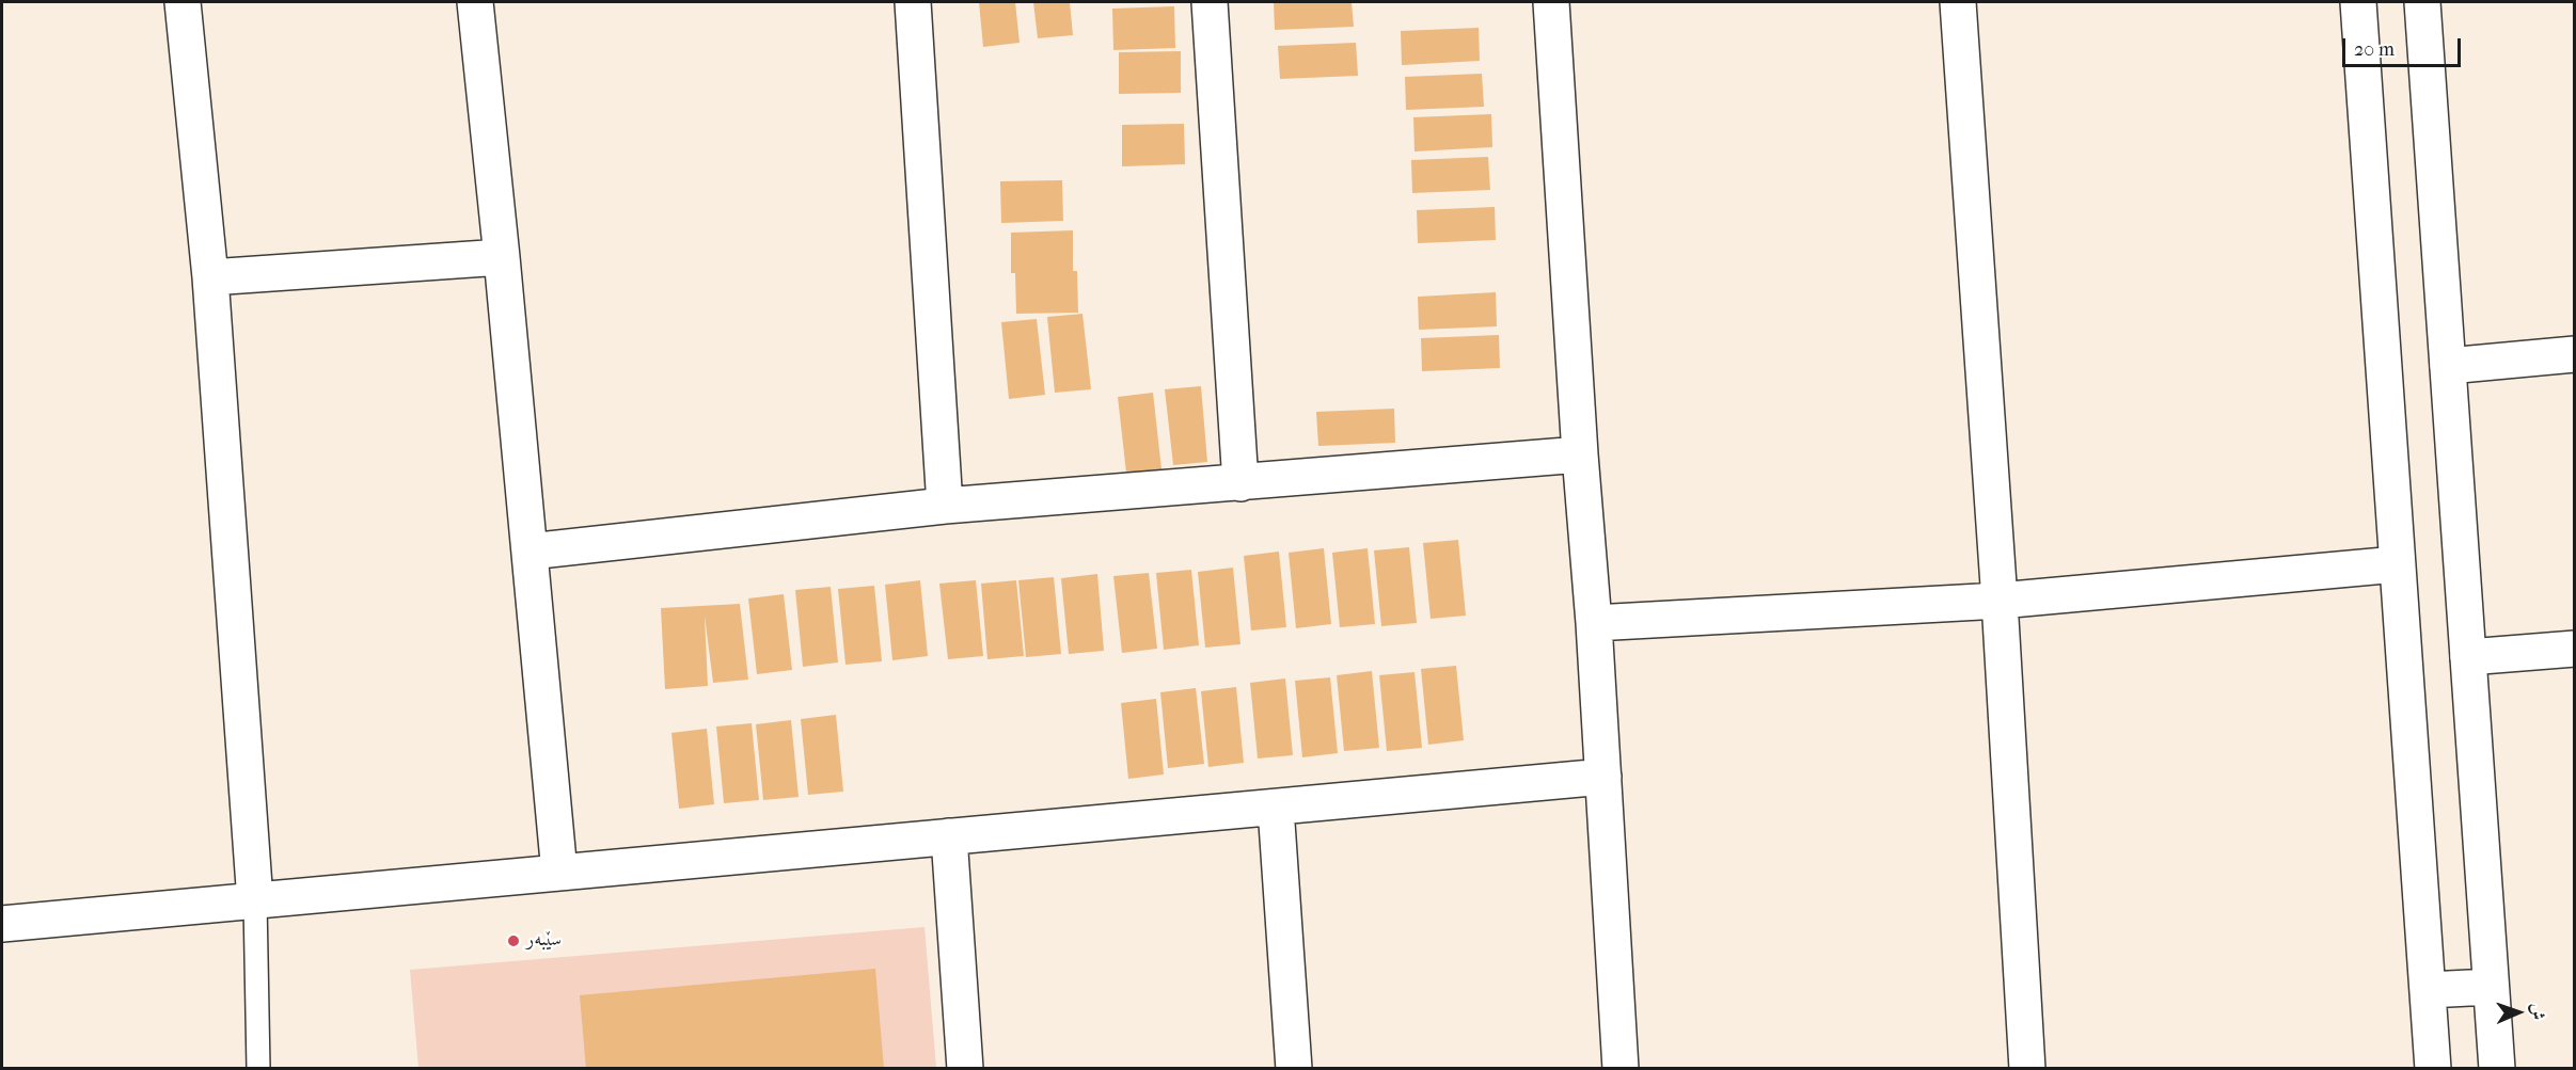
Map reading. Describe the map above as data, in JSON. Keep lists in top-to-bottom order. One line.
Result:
{"places":["سێبەر"],"scale_bar":"20 m","north":"right"}
